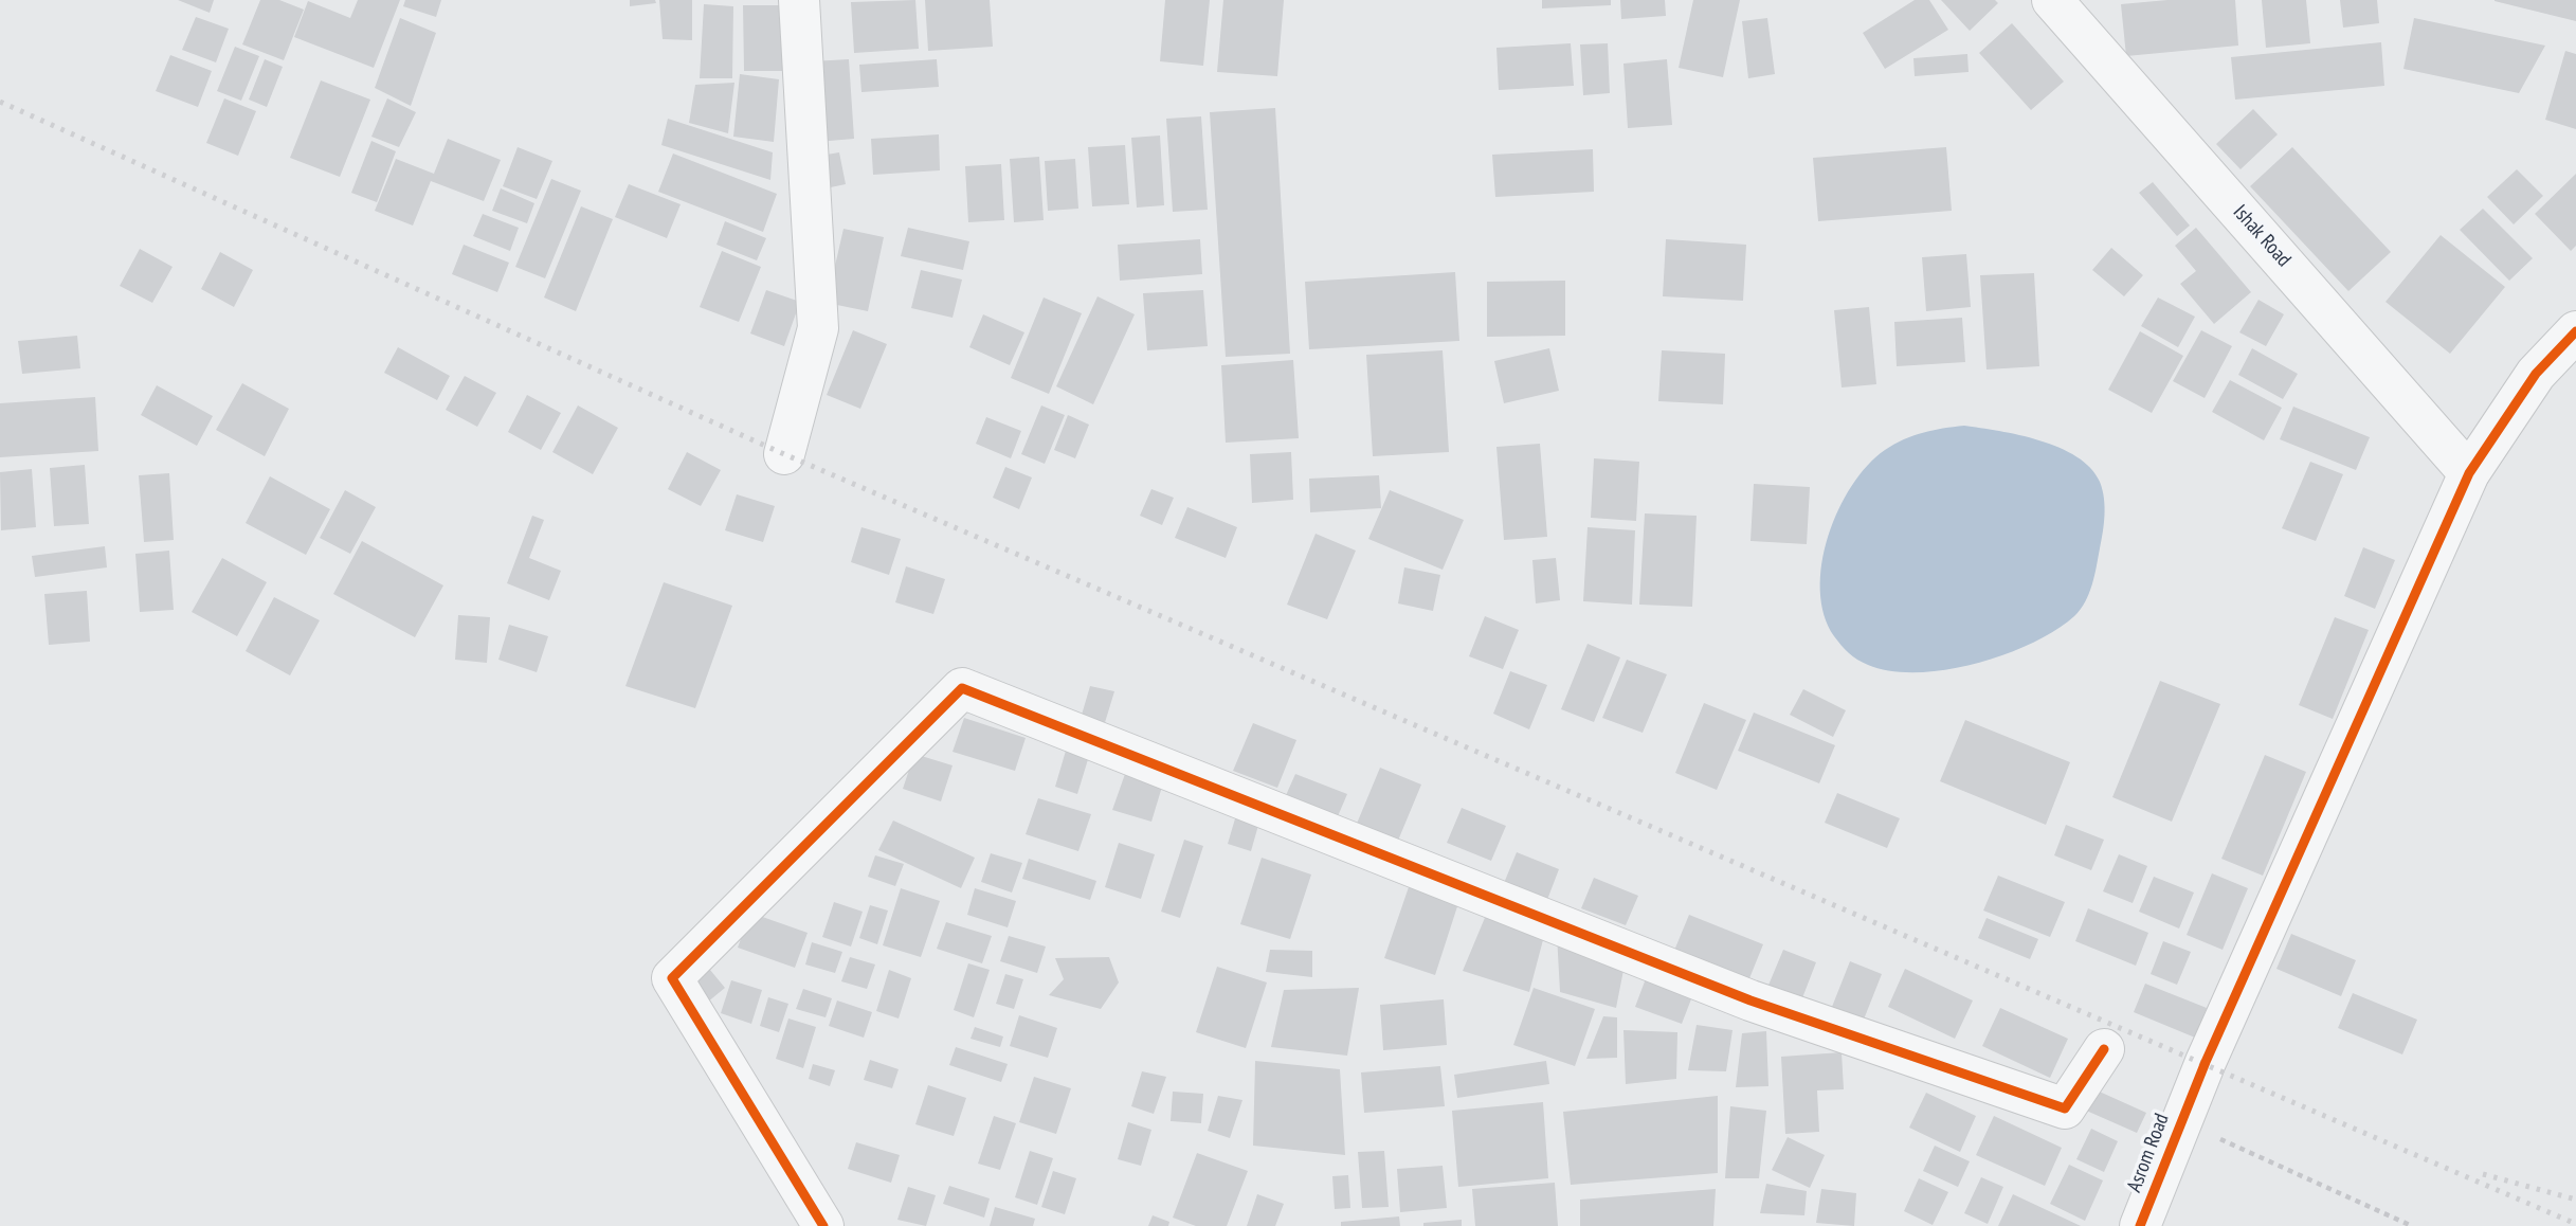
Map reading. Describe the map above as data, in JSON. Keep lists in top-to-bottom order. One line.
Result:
{"streets":{"street":["Ishak Road","Asrom Road"]},"crossings":[["Ishak Road","Asrom Road"]]}
